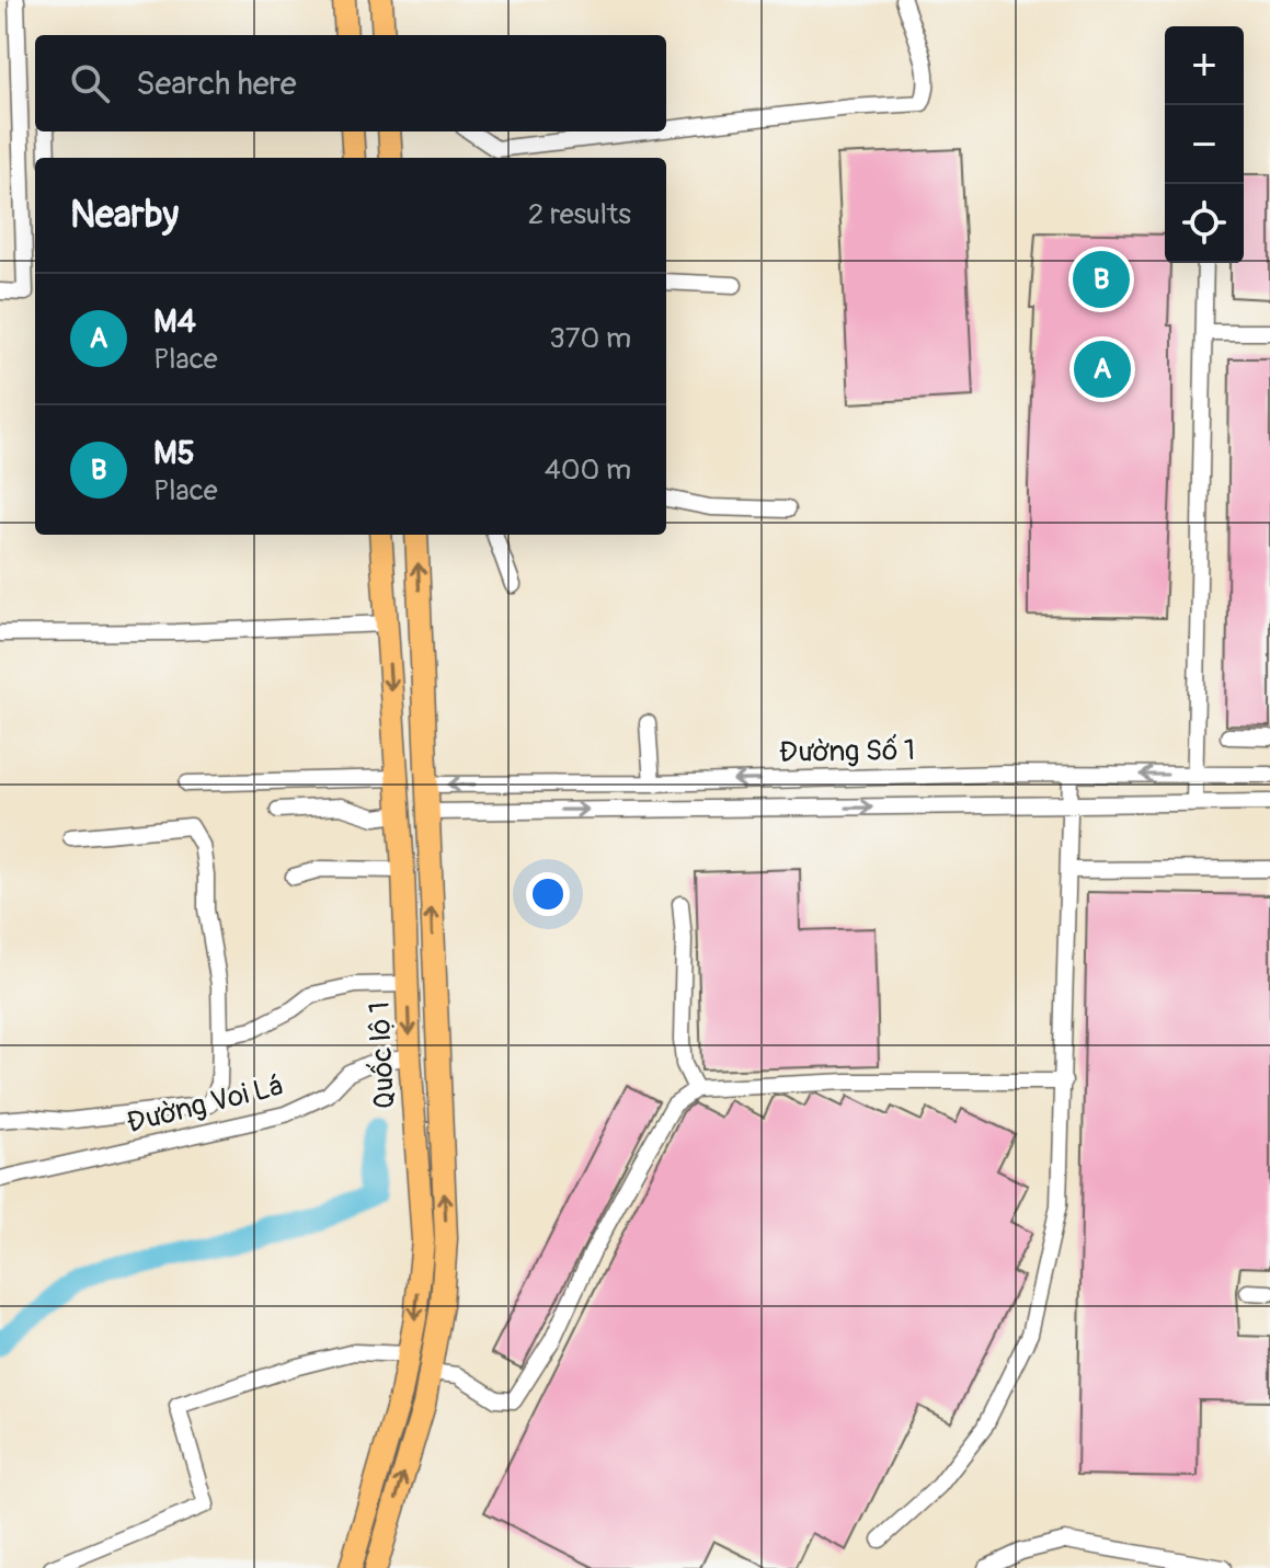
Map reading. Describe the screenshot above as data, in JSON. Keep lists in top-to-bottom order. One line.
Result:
{"streets":{"highway":["Quốc lộ 1"],"street":["Đường Số 1","Đường Voi Lá"]},"crossings":[["Đường Số 1","Quốc lộ 1"],["Quốc lộ 1","Đường Voi Lá"]],"page":{"map_buttons":["+","−"],"search":"Search here","heading":["Nearby","2 results"],"pins":["B","A"],"list":[{"mark":"A","name":"M4","note":"Place","value":"370 m"},{"mark":"B","name":"M5","note":"Place","value":"400 m"}]}}
